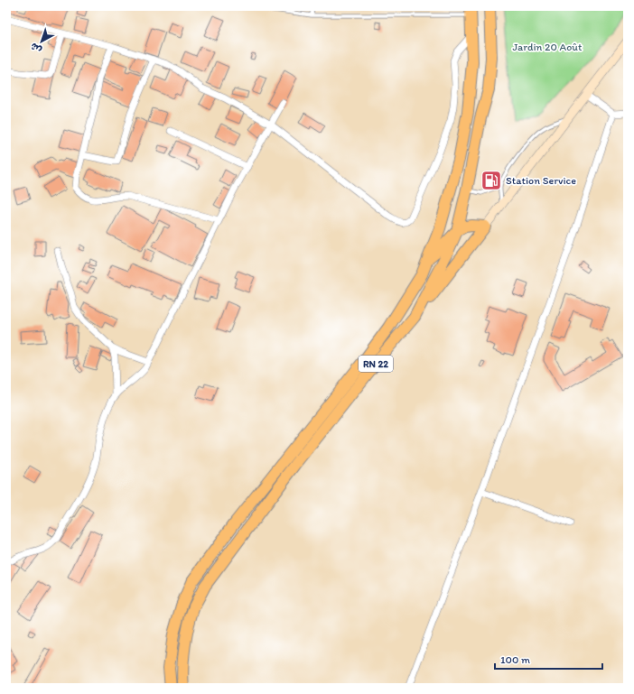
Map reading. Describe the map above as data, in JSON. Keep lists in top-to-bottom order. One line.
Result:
{"streets":{"highway":["RN 22"]},"parks":["Jardin 20 Août"],"places":{"fuel station":["Station Service"]},"scale_bar":"100 m","north":"bottom left"}
